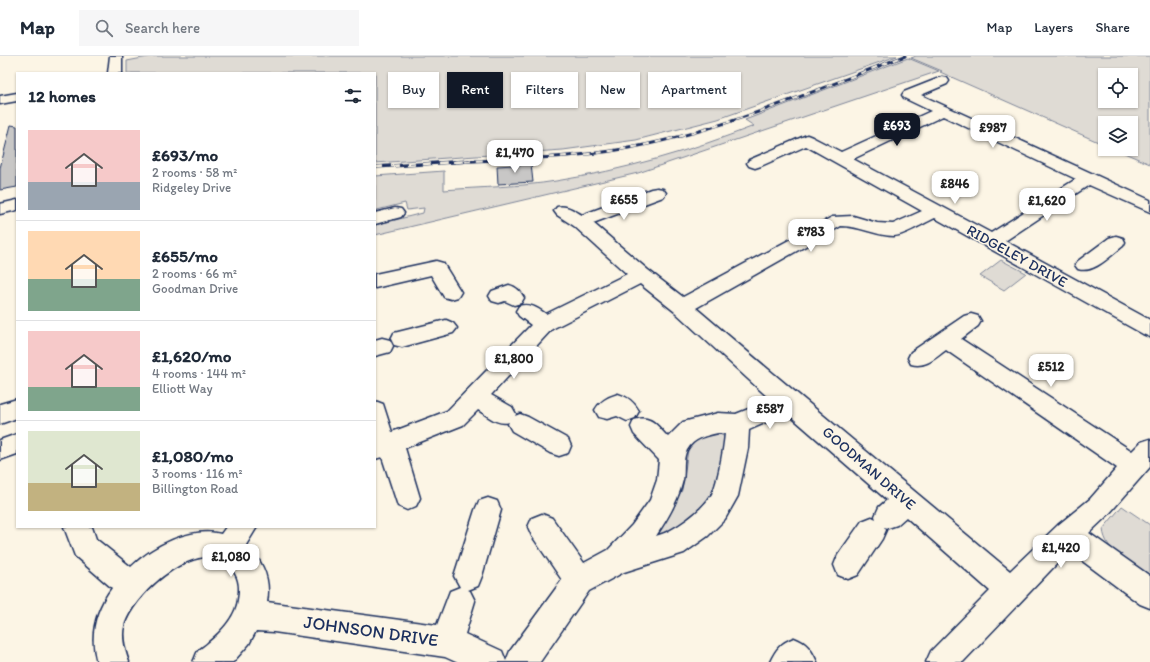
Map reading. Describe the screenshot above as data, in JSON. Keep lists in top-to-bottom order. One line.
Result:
{"streets":{"street":["RIDGELEY DRIVE","GOODMAN DRIVE","JOHNSON DRIVE"]},"page":{"header":"Map","search":"Search here","nav":["Map","Layers","Share"],"chip":["Buy","Rent","Filters","New","Apartment"],"heading":"12 homes","price":["£693","£987","£1,470","£846","£655","£1,620","£783","£1,800","£512","£587","£1,420","£1,080"],"list":[{"name":"£693/mo","note":"2 rooms · 58 m² · Ridgeley Drive"},{"name":"£655/mo","note":"2 rooms · 66 m² · Goodman Drive"},{"name":"£1,620/mo","note":"4 rooms · 144 m² · Elliott Way"},{"name":"£1,080/mo","note":"3 rooms · 116 m² · Billington Road"}]}}
